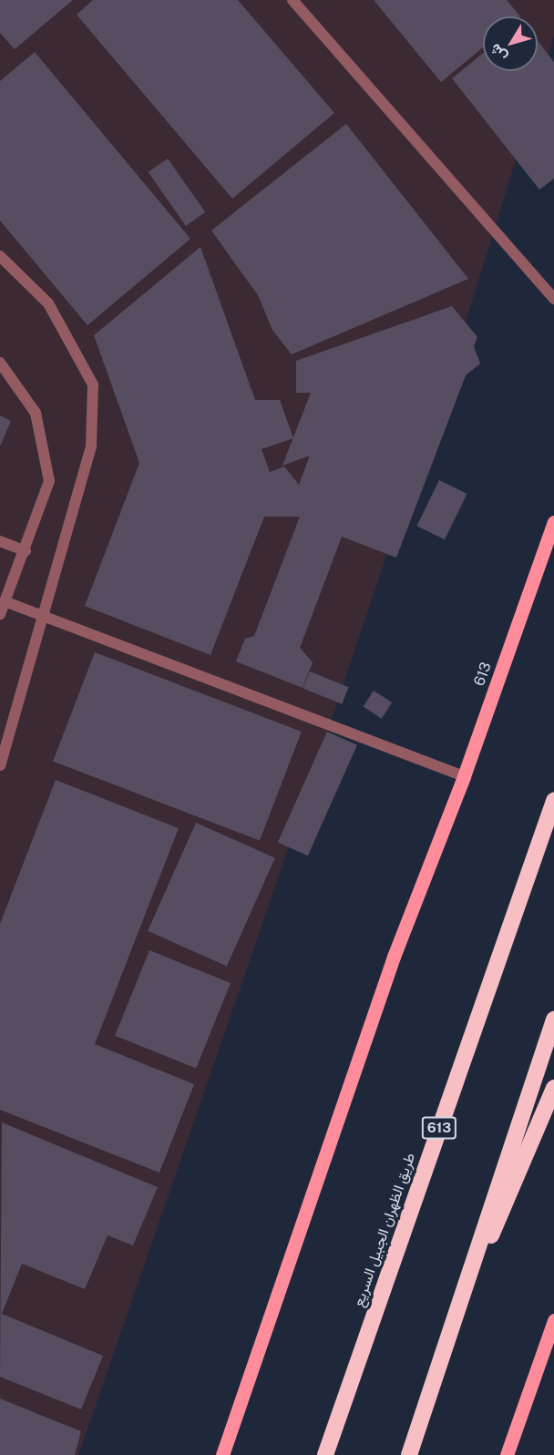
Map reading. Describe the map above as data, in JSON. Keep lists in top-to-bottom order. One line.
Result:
{"streets":{"highway":["613","طريق الظهران الجبيل السريع"]},"north":"bottom left"}
